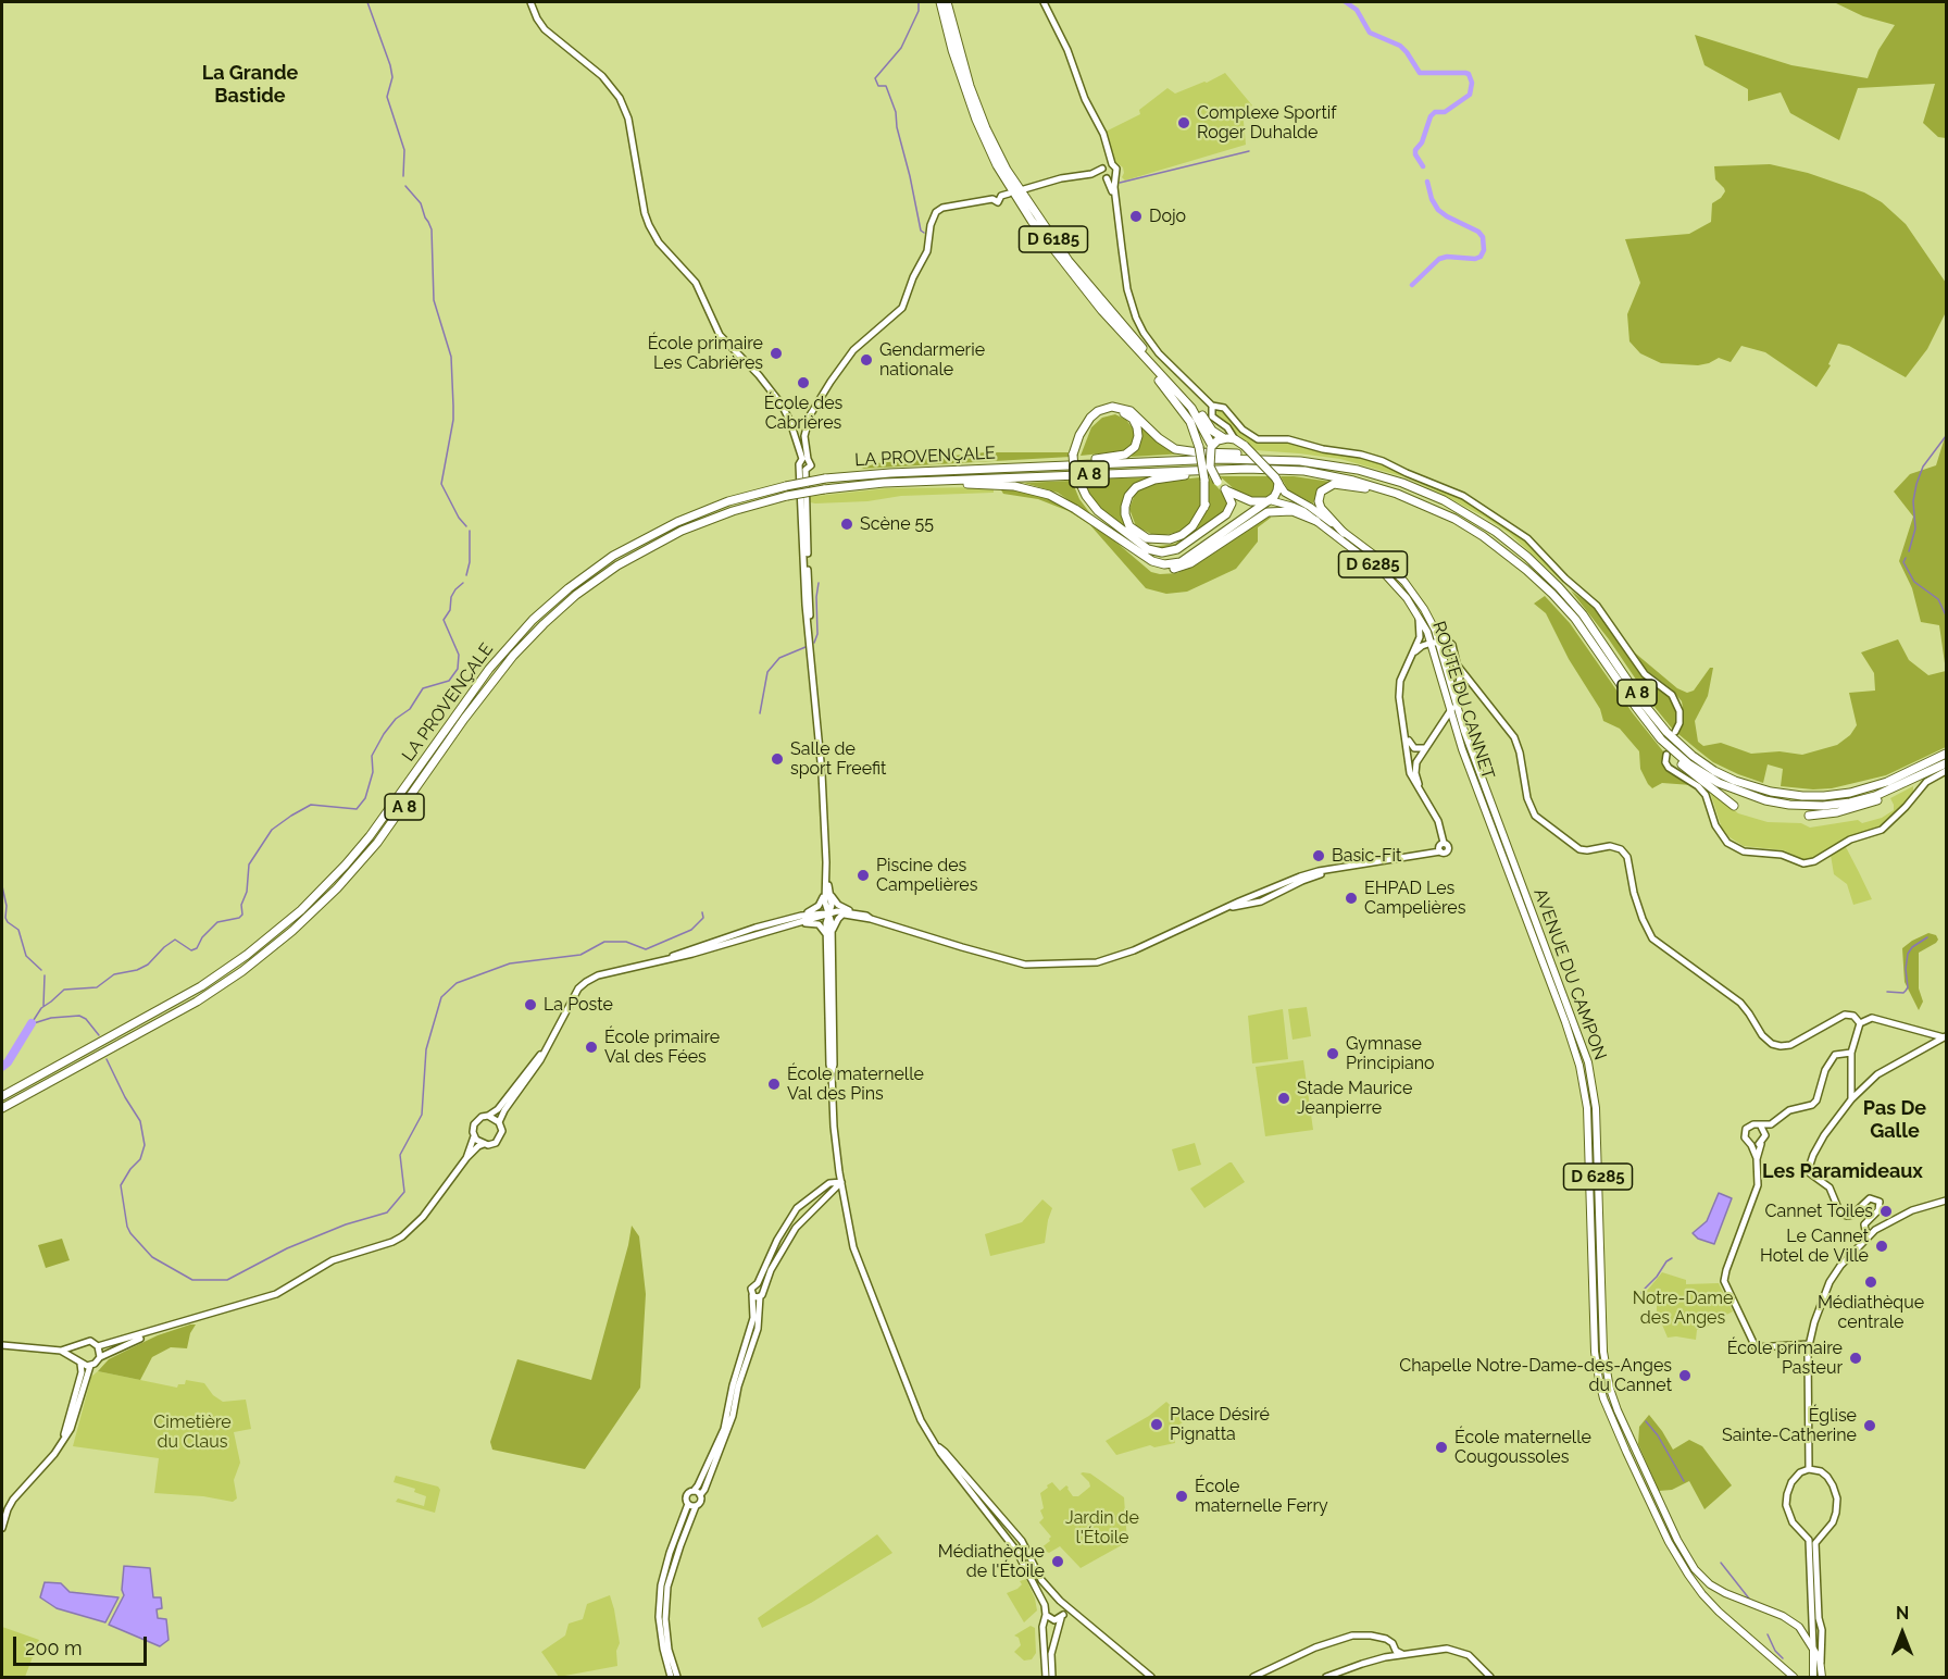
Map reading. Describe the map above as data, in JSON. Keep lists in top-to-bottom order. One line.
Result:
{"streets":{"highway":["D 6185","LA PROVENÇALE","A 8"],"main road":["D 6285","ROUTE DU CANNET","AVENUE DU CAMPON"]},"crossings":[["ROUTE DU CANNET","AVENUE DU CAMPON"]],"districts":["La Grande Bastide","Pas De Galle","Les Paramideaux"],"parks":["Notre-Dame des Anges","Cimetière du Claus","Jardin de l'Étoile"],"places":["Complexe Sportif Roger Duhalde","Dojo","École primaire Les Cabrières","Gendarmerie nationale","École des Cabrières","Scène 55","Salle de sport Freefit","Basic-Fit","Piscine des Campelières","EHPAD Les Campelières","La Poste","École primaire Val des Fées","Gymnase Principiano","École maternelle Val des Pins","Stade Maurice Jeanpierre","Cannet Toiles","Le Cannet Hotel de Ville","Médiathèque centrale","École primaire Pasteur","Chapelle Notre-Dame-des-Anges du Cannet","Place Désiré Pignatta","Église Sainte-Catherine","École maternelle Cougoussoles","École maternelle Ferry","Médiathèque de l'Étoile"],"scale_bar":"200 m","north":"top"}
